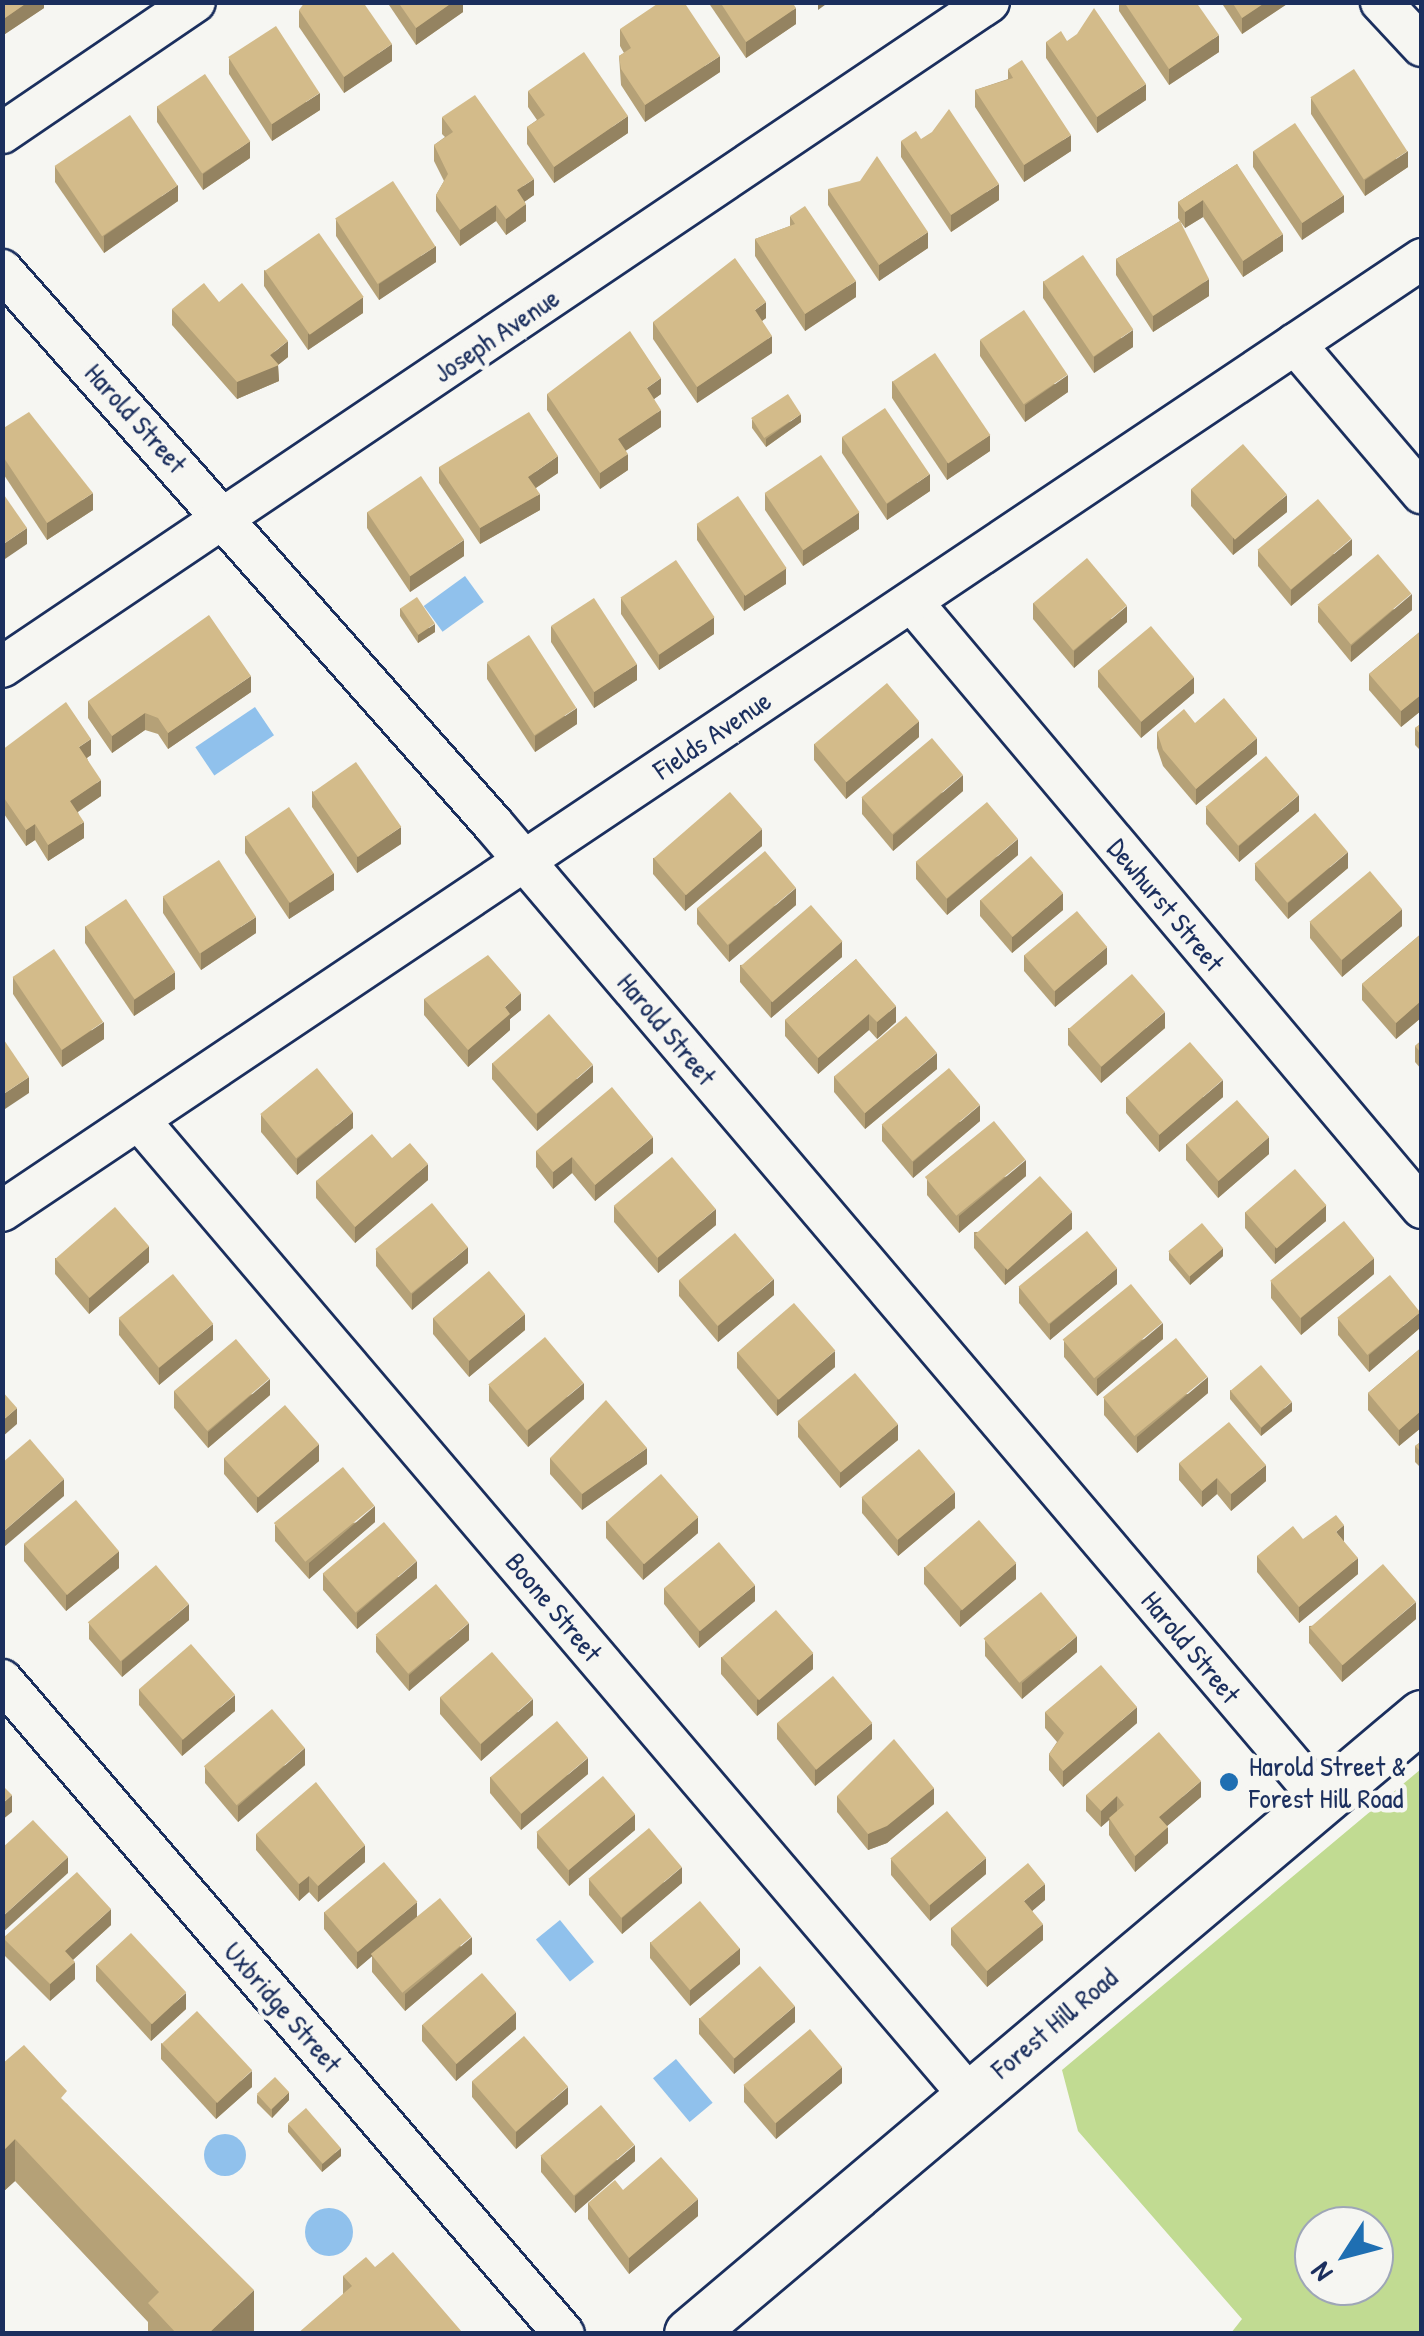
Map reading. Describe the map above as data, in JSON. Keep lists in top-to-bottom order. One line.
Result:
{"streets":{"street":["Joseph Avenue","Harold Street","Fields Avenue","Dewhurst Street","Boone Street","Uxbridge Street","Forest Hill Road"]},"crossings":[["Joseph Avenue","Harold Street"],["Harold Street","Fields Avenue"],["Harold Street","Forest Hill Road"],["Fields Avenue","Dewhurst Street"],["Fields Avenue","Boone Street"],["Boone Street","Forest Hill Road"]],"places":["Harold Street & Forest Hill Road"],"north":"bottom left"}
